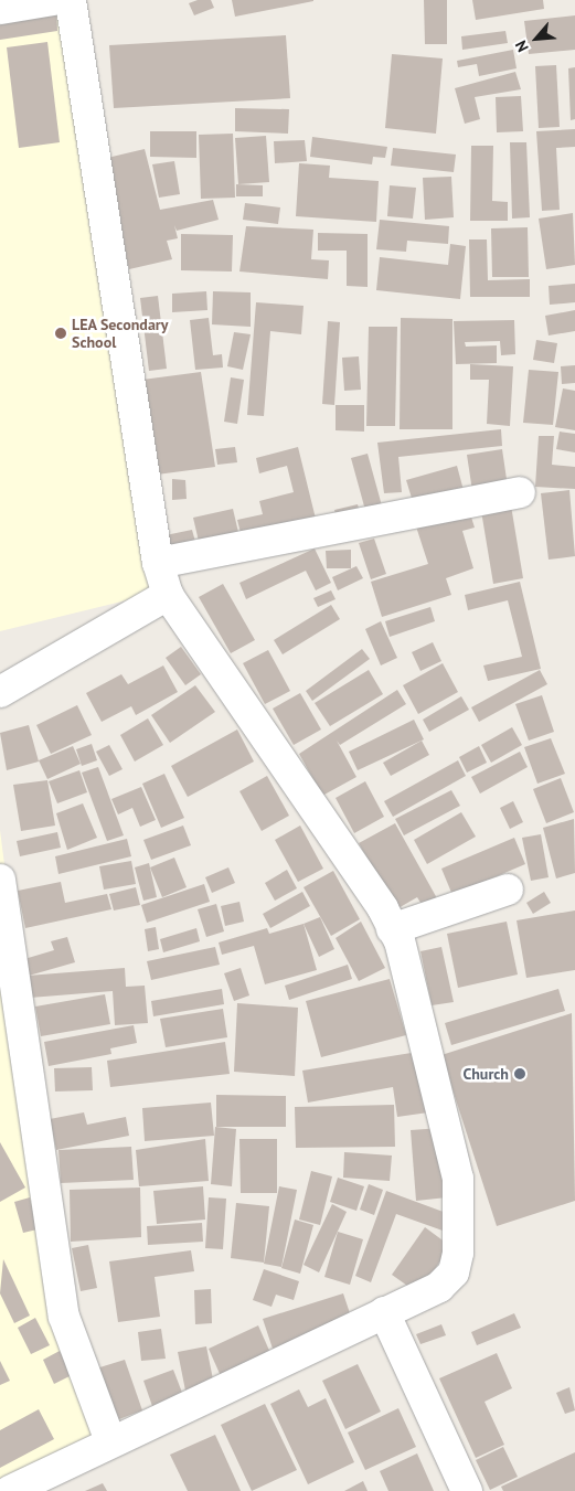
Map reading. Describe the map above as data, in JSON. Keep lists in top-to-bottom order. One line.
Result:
{"places":["LEA Secondary School","Church"],"north":"bottom left"}
